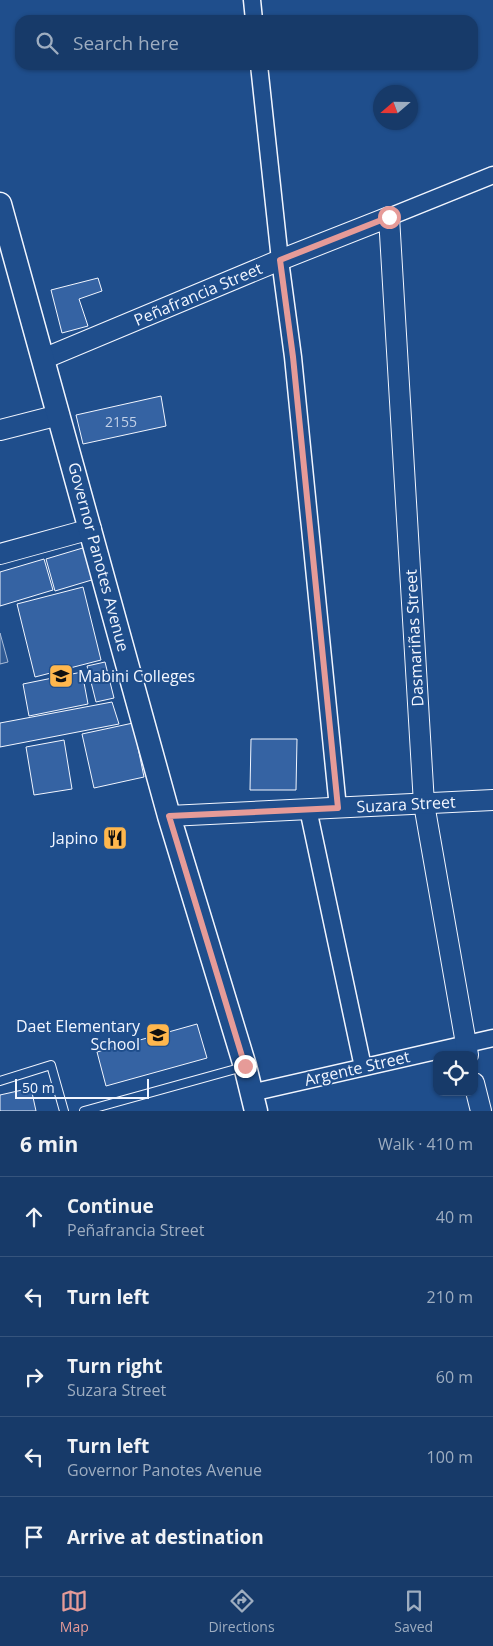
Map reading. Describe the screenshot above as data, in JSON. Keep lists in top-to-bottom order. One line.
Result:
{"streets":{"main road":["Governor Panotes Avenue"],"street":["Peñafrancia Street","Dasmariñas Street","Suzara Street","Argente Street"]},"crossings":[["Peñafrancia Street","Governor Panotes Avenue"],["Peñafrancia Street","Dasmariñas Street"],["Governor Panotes Avenue","Suzara Street"],["Governor Panotes Avenue","Argente Street"],["Dasmariñas Street","Suzara Street"],["Dasmariñas Street","Argente Street"]],"places":{"school or university":["Mabini Colleges","Daet Elementary School"],"restaurant":["Japino"]},"house_numbers":["2155"],"scale_bar":"50 m","north":"left","page":{"search":"Search here","scale":"50 m","heading":["6 min","Walk · 410 m"],"list":[["Continue","Peñafrancia Street","40 m"],["Turn left","210 m"],["Turn right","Suzara Street","60 m"],["Turn left","Governor Panotes Avenue","100 m"],"Arrive at destination"],"nav":["Map","Directions","Saved"]}}
